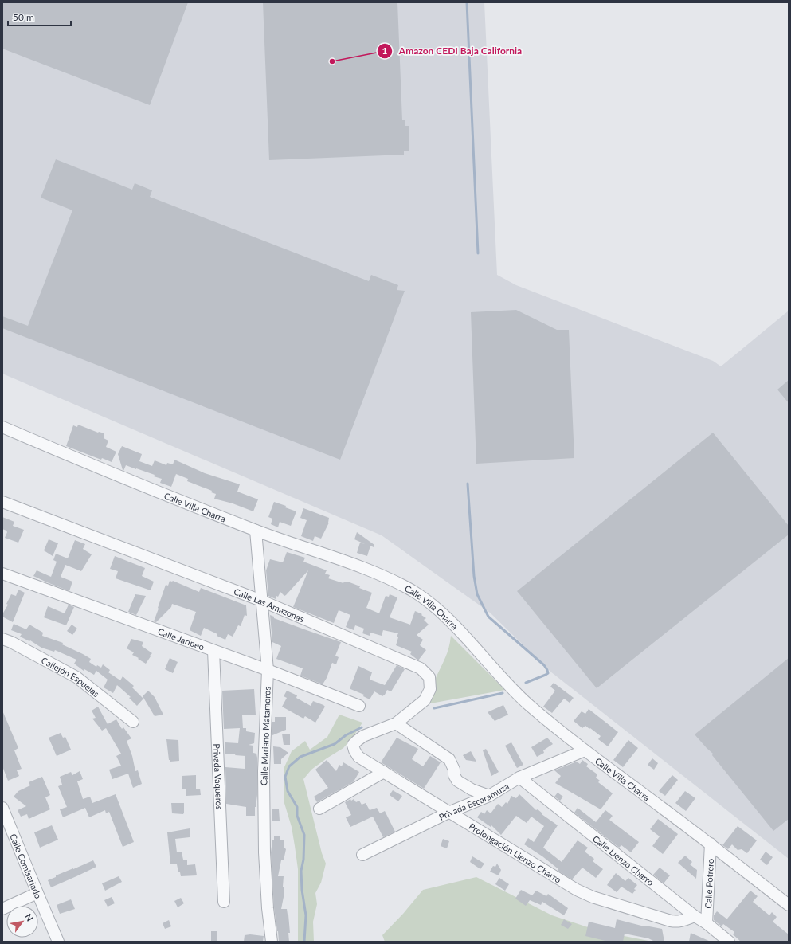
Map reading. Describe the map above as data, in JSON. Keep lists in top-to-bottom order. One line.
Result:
{"streets":{"street":["Calle Villa Charra","Calle Las Amazonas","Calle Jaripeo","Callejón Espuelas","Calle Mariano Matamoros","Privada Vaqueros","Privada Escaramuza","Prolongación Lienzo Charro","Calle Lienzo Charro","Calle Comisariado","Calle Potrero"]},"crossings":[["Calle Villa Charra","Calle Mariano Matamoros"],["Calle Villa Charra","Privada Escaramuza"],["Calle Villa Charra","Calle Potrero"],["Calle Las Amazonas","Calle Mariano Matamoros"],["Calle Las Amazonas","Prolongación Lienzo Charro"],["Calle Jaripeo","Calle Mariano Matamoros"],["Calle Jaripeo","Privada Vaqueros"],["Privada Escaramuza","Prolongación Lienzo Charro"],["Privada Escaramuza","Calle Lienzo Charro"],["Prolongación Lienzo Charro","Calle Lienzo Charro"],["Calle Lienzo Charro","Calle Potrero"]],"places":["Amazon CEDI Baja California"],"scale_bar":"50 m","north":"top right"}
